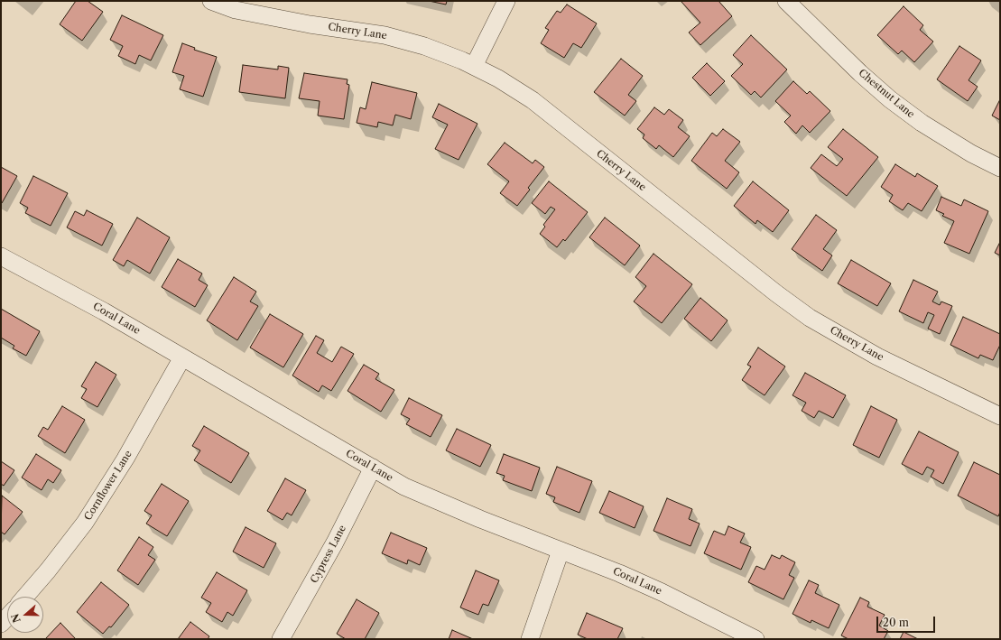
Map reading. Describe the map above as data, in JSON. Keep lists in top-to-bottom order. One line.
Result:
{"streets":{"street":["Cherry Lane","Chestnut Lane","Coral Lane","Cornflower Lane","Cypress Lane"]},"crossings":[["Coral Lane","Cornflower Lane"],["Coral Lane","Cypress Lane"]],"scale_bar":"20 m","north":"left"}
